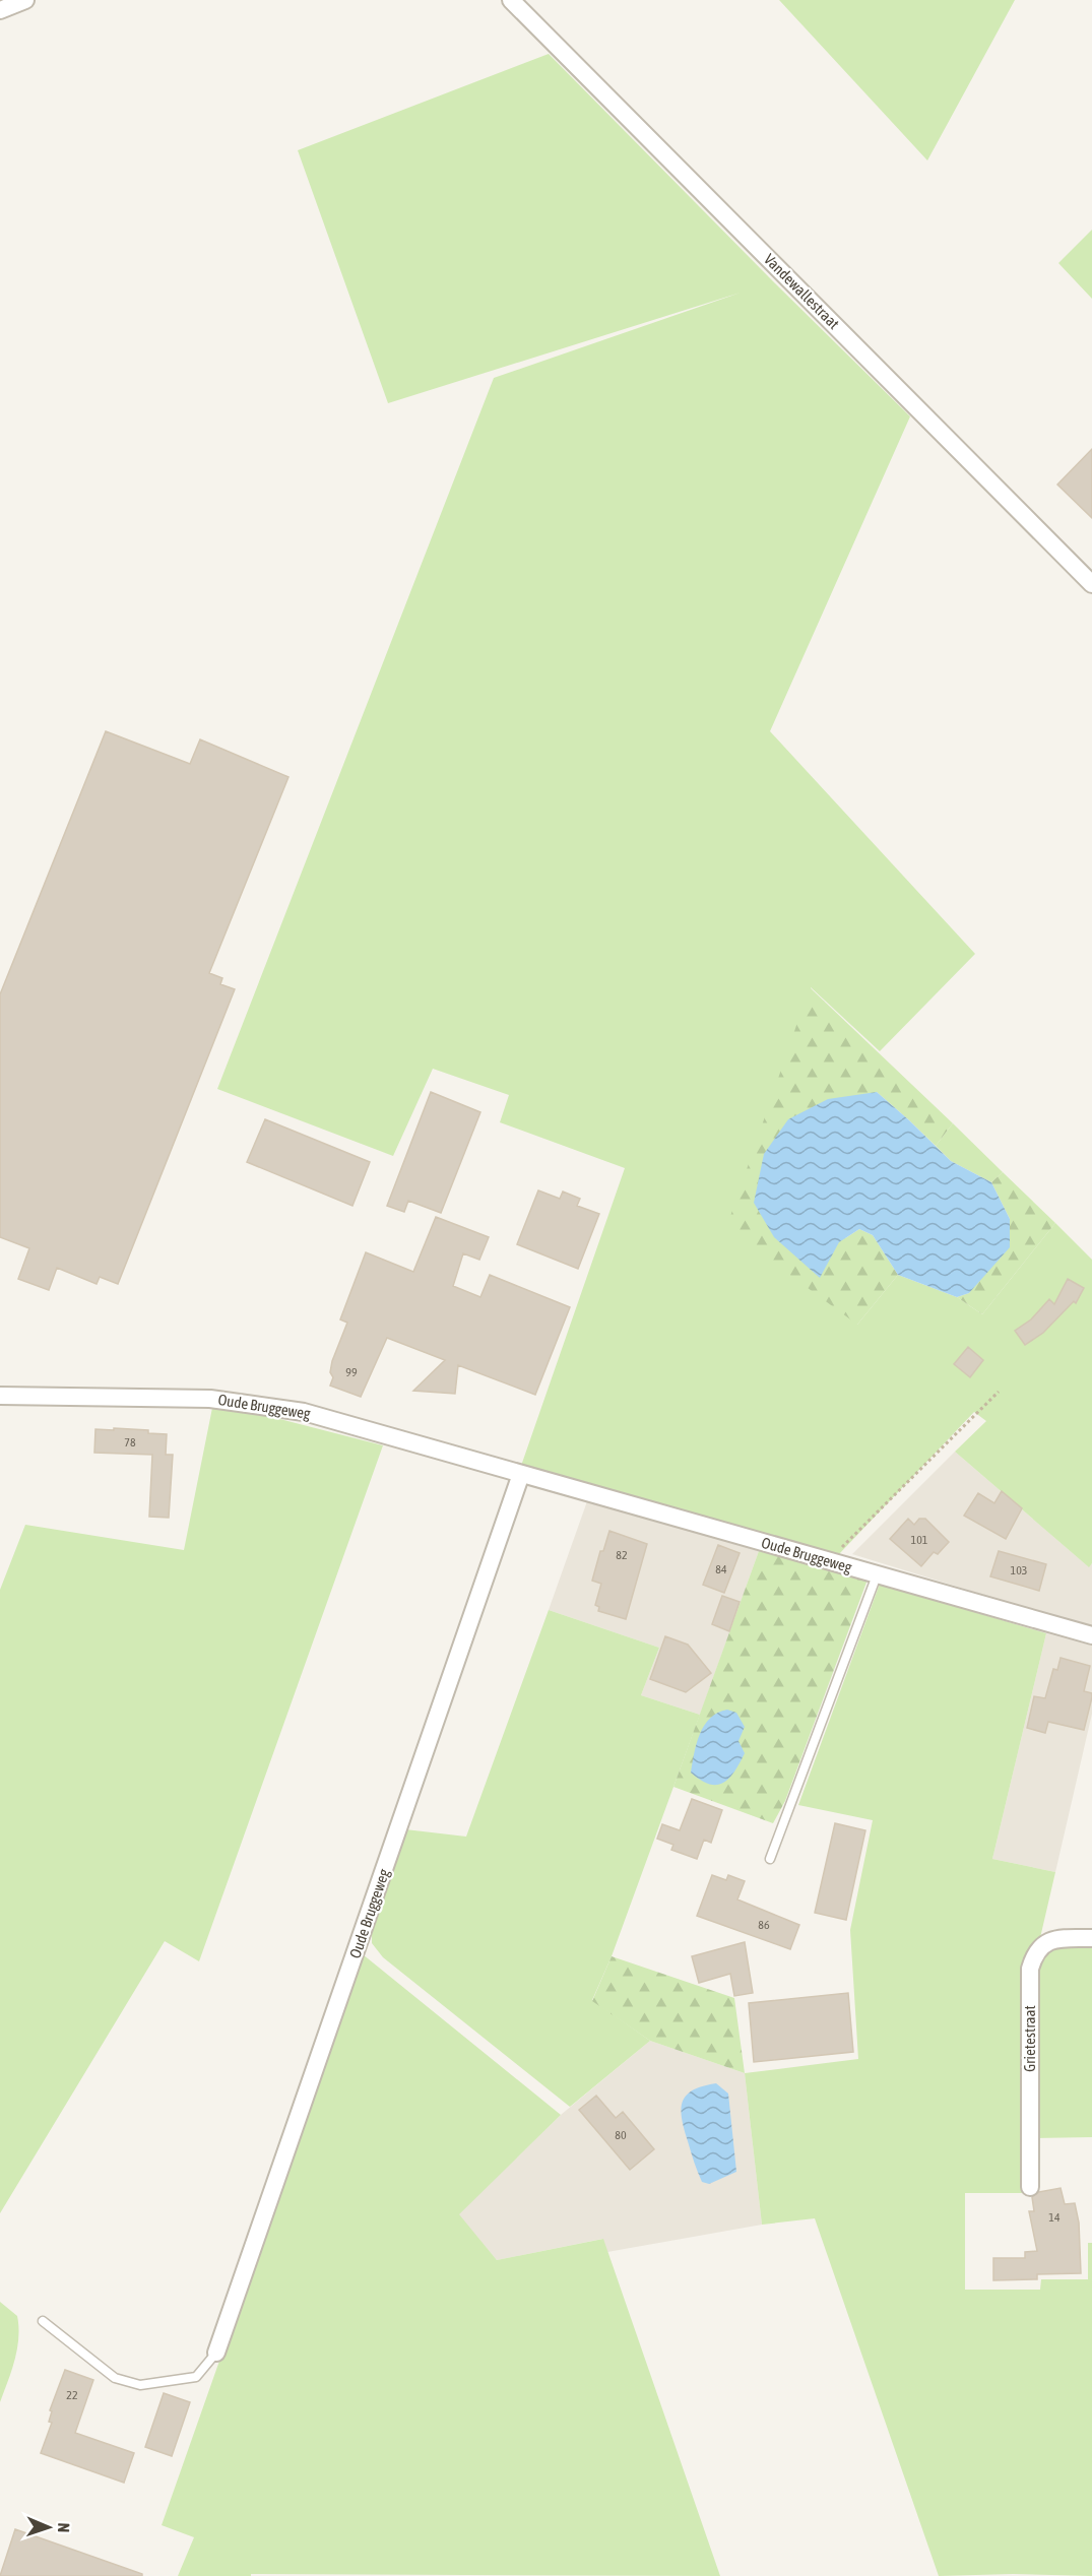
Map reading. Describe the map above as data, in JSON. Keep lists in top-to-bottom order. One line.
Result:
{"streets":{"street":["Vandewallestraat","Oude Bruggeweg","Grietestraat"]},"house_numbers":["99","78","101","82","84","103","86","80","14","22"],"north":"right"}
